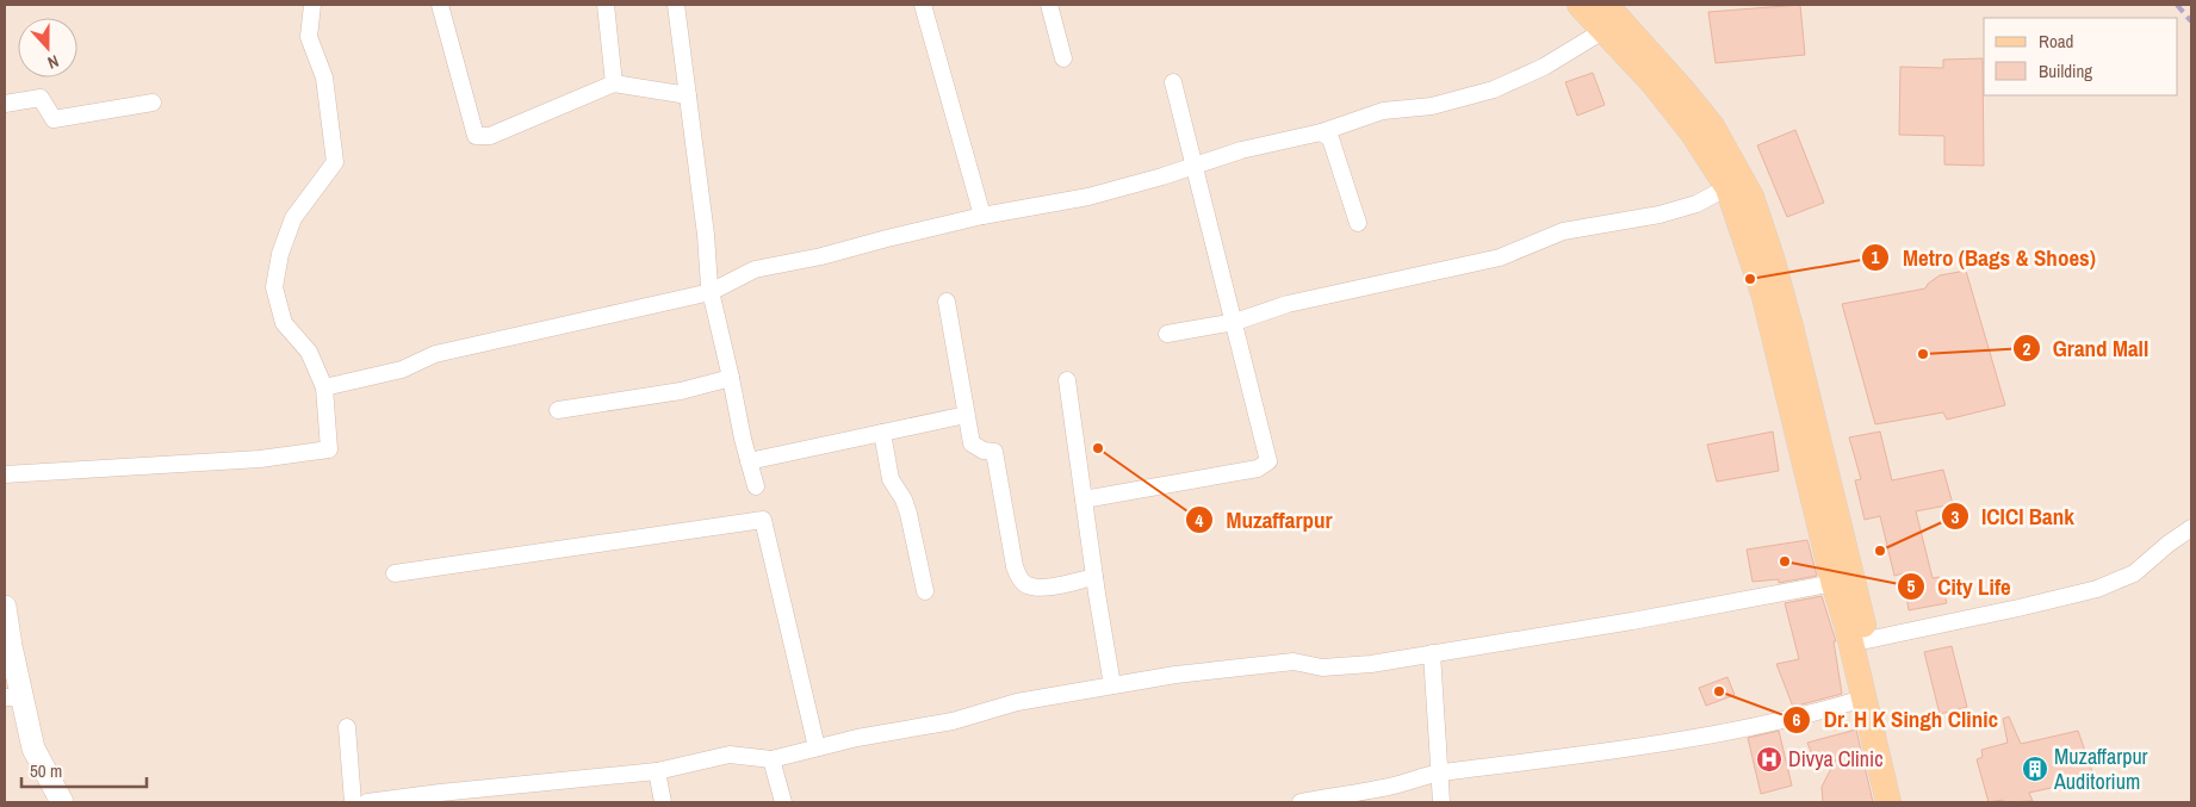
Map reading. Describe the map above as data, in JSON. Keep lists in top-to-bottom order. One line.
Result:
{"places":{"other":["Metro (Bags & Shoes)","Grand Mall","Muzaffarpur","ICICI Bank","City Life","Dr. H K Singh Clinic"],"hospital":["Divya Clinic"],"building":["Muzaffarpur Auditorium"]},"legend":["Road","Building"],"scale_bar":"50 m","north":"bottom"}
